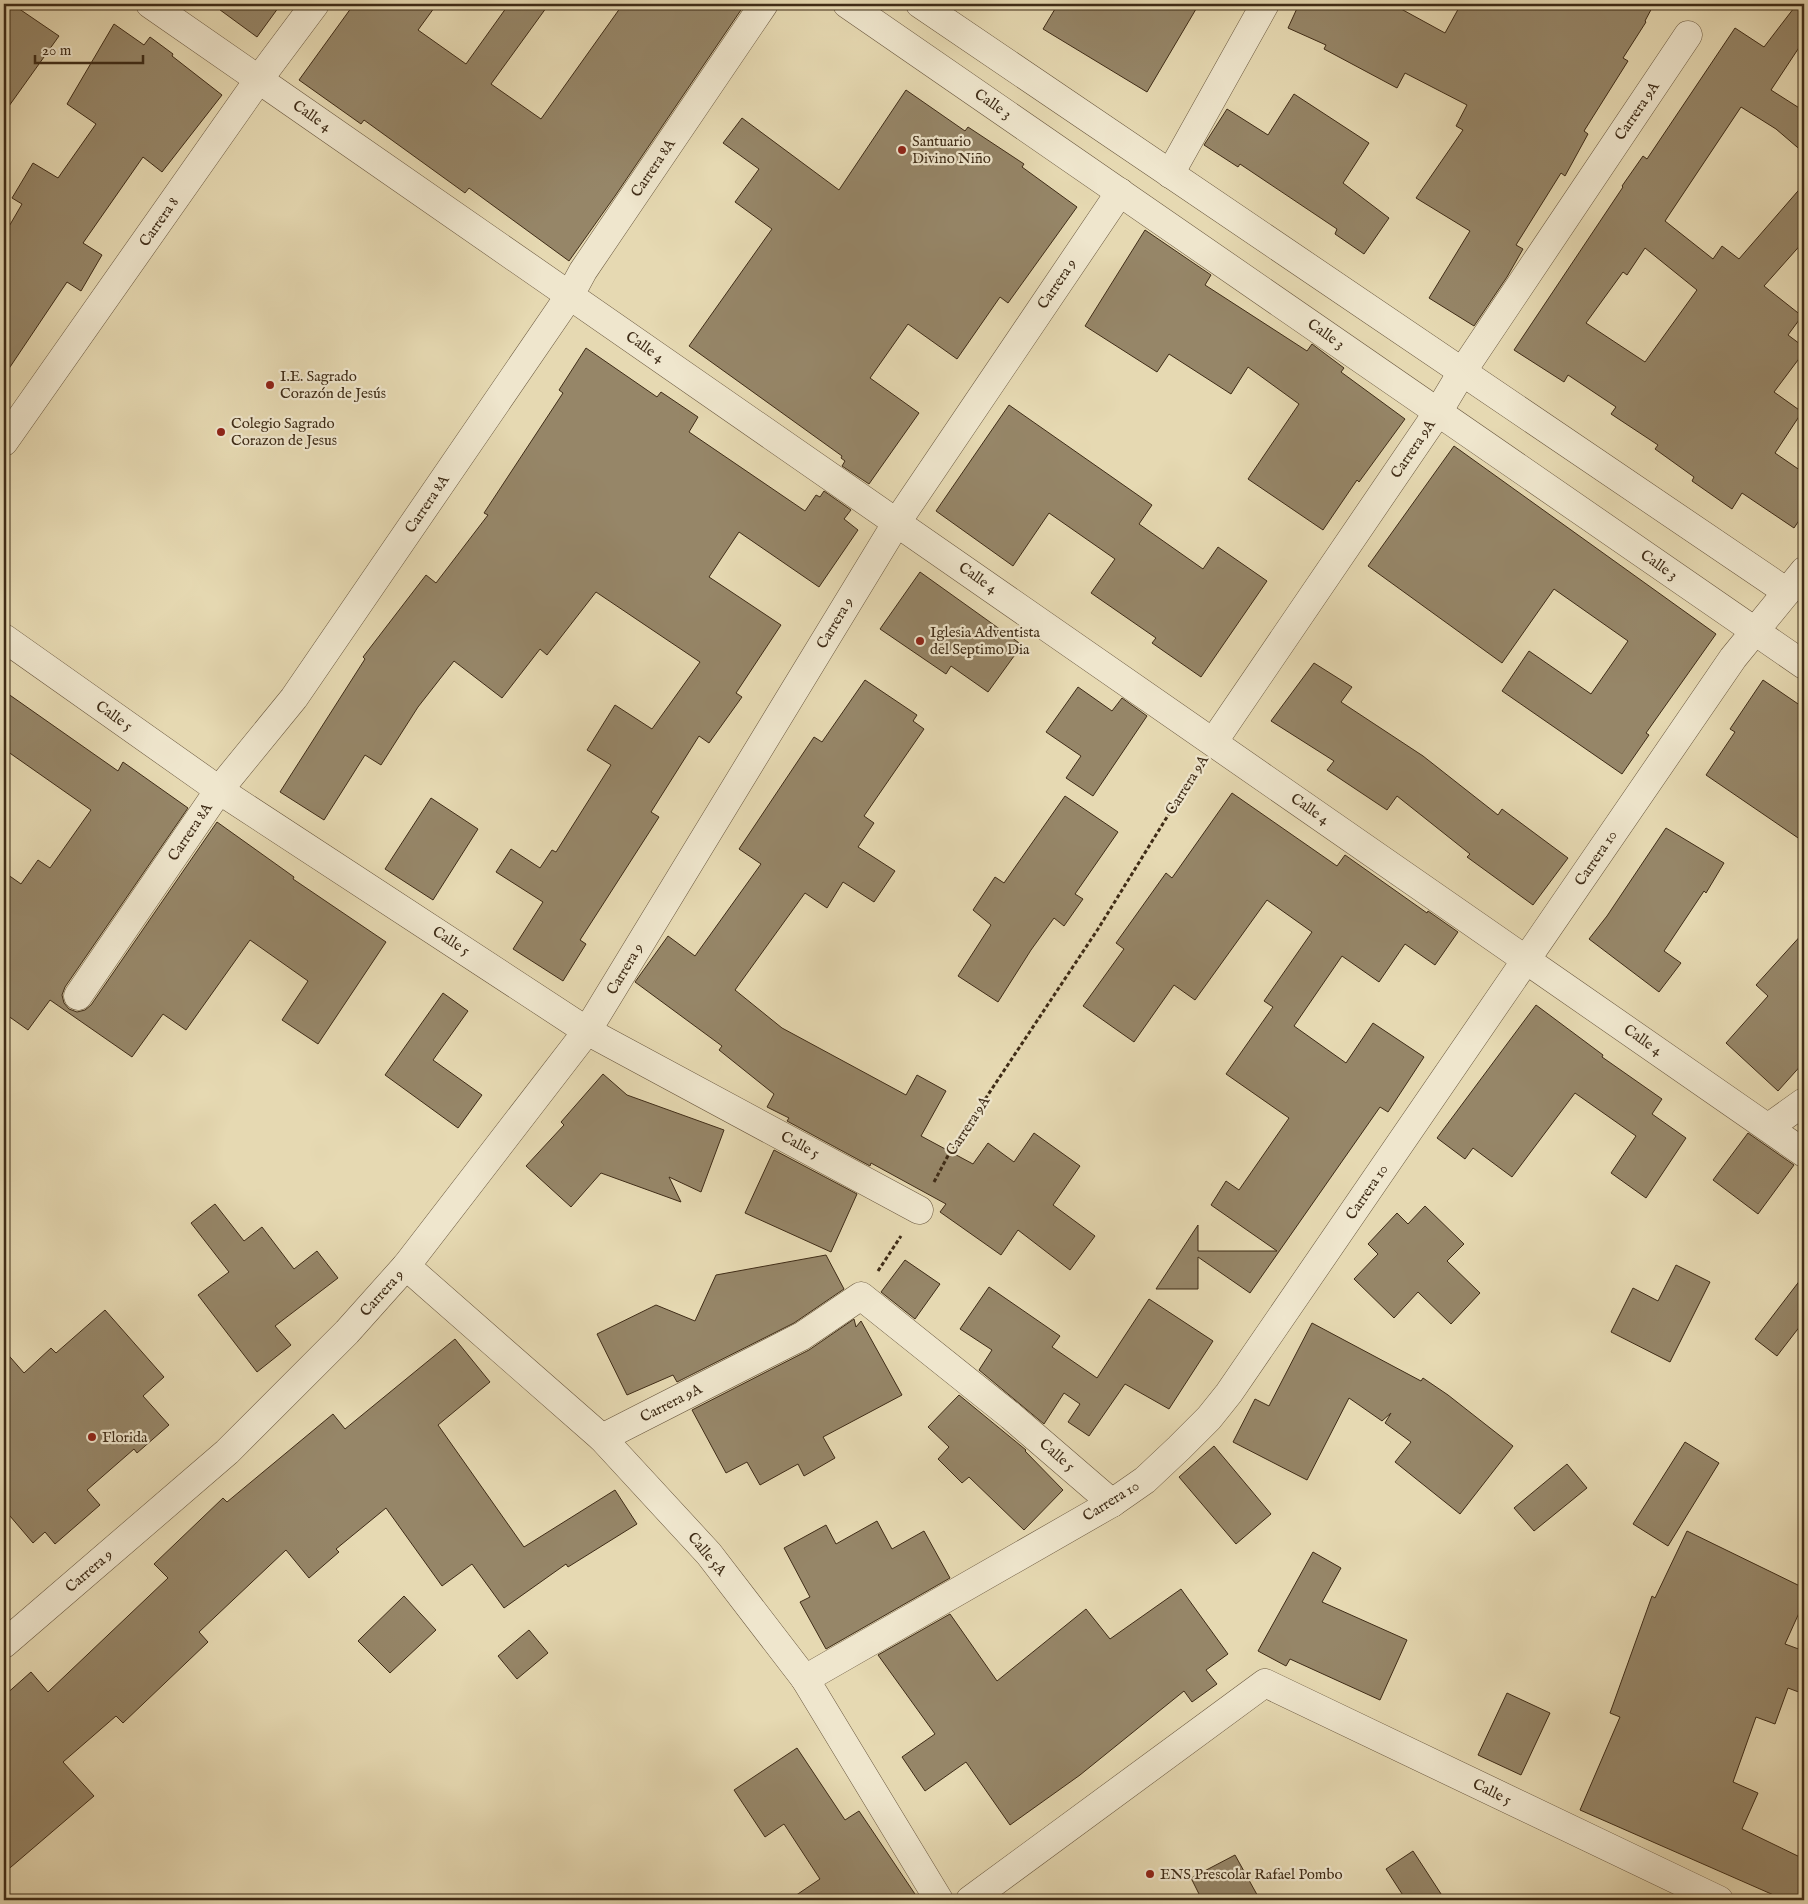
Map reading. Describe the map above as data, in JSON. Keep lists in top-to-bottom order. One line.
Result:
{"streets":{"street":["Calle 3","Carrera 9A","Calle 4","Carrera 8A","Carrera 8","Carrera 9","Calle 5","Carrera 10","Calle 5A"]},"crossings":[["Calle 3","Carrera 9A"],["Calle 3","Carrera 9"],["Calle 3","Carrera 10"],["Carrera 9A","Calle 4"],["Carrera 9A","Calle 5"],["Carrera 9A","Calle 5A"],["Calle 4","Carrera 8A"],["Calle 4","Carrera 8"],["Calle 4","Carrera 9"],["Calle 4","Carrera 10"],["Carrera 8A","Calle 5"],["Carrera 9","Calle 5"],["Carrera 9","Calle 5A"],["Calle 5","Carrera 10"],["Carrera 10","Calle 5A"]],"places":["Santuario Divino Niño","I.E. Sagrado Corazón de Jesús","Colegio Sagrado Corazon de Jesus","Iglesia Adventista del Septimo Dia","Florida","ENS Prescolar Rafael Pombo"],"scale_bar":"20 m"}
